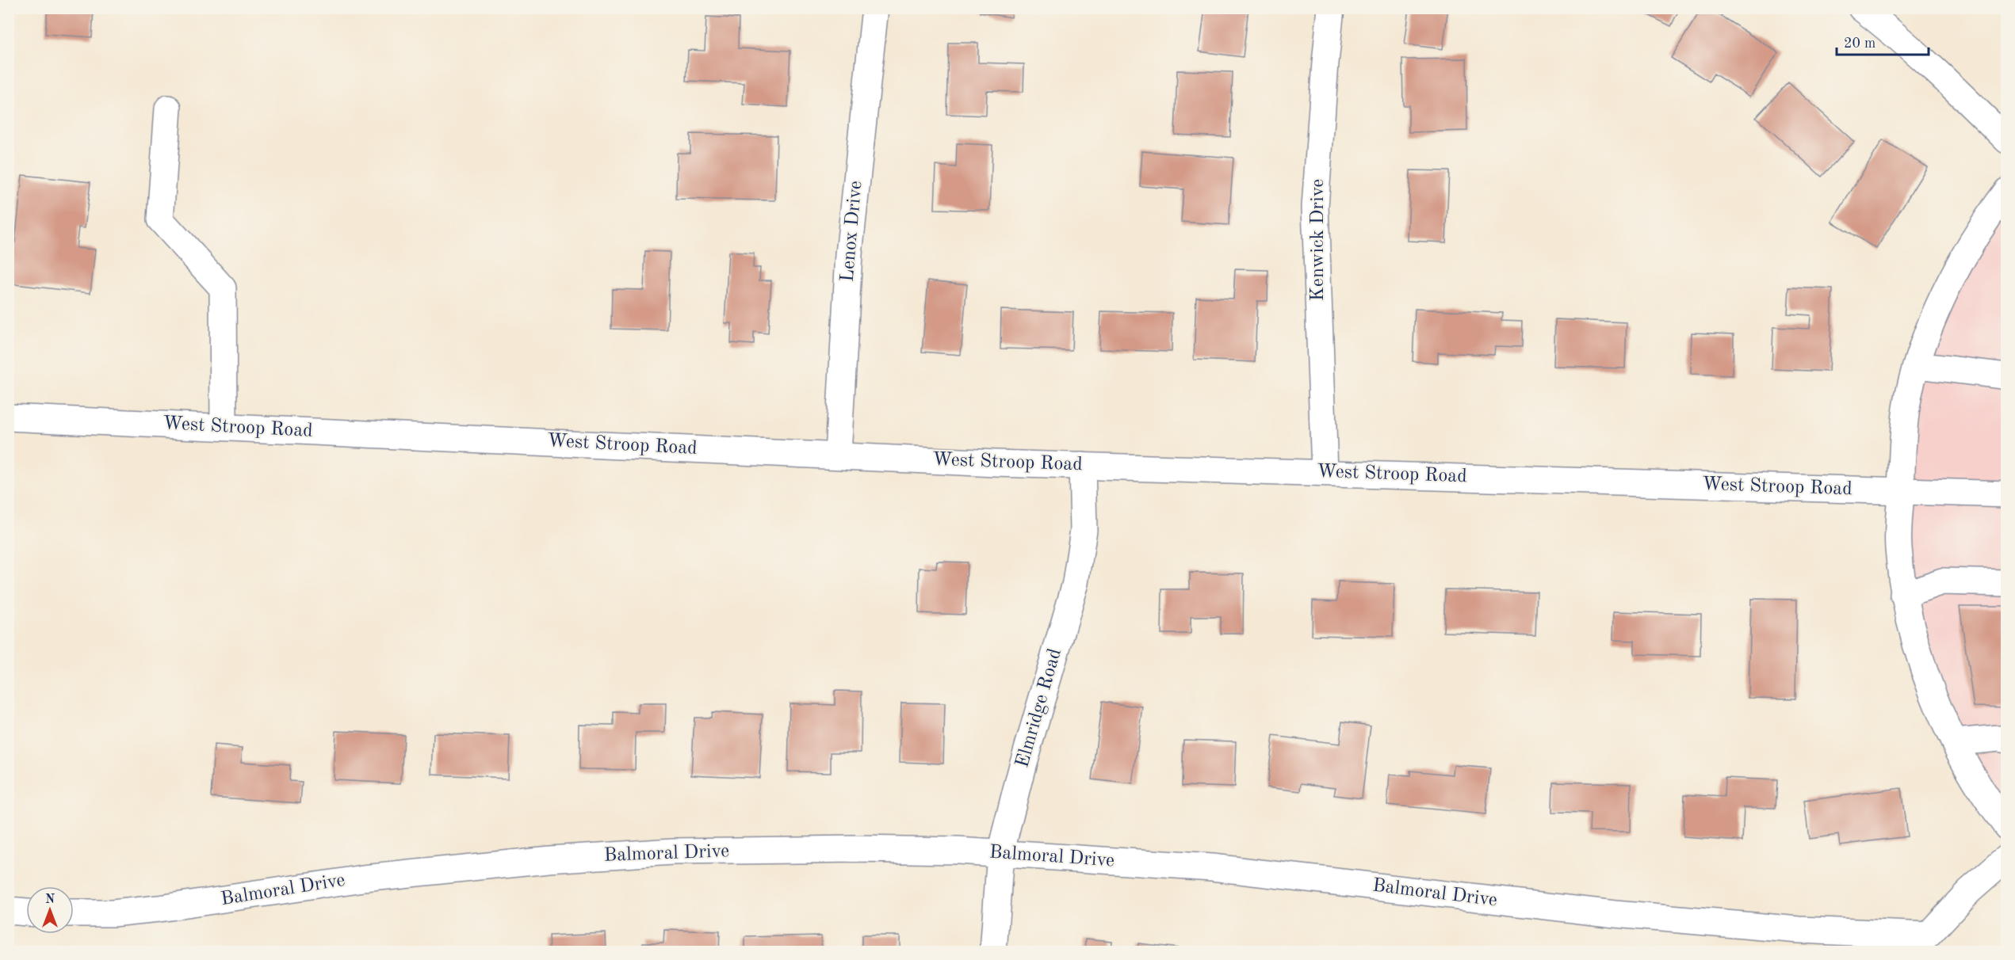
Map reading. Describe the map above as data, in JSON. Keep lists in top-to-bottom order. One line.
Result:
{"streets":{"street":["Lenox Drive","Kenwick Drive","West Stroop Road","Elmridge Road","Balmoral Drive"]},"crossings":[["Lenox Drive","West Stroop Road"],["Kenwick Drive","West Stroop Road"],["West Stroop Road","Elmridge Road"],["Elmridge Road","Balmoral Drive"]],"scale_bar":"20 m","north":"top"}
